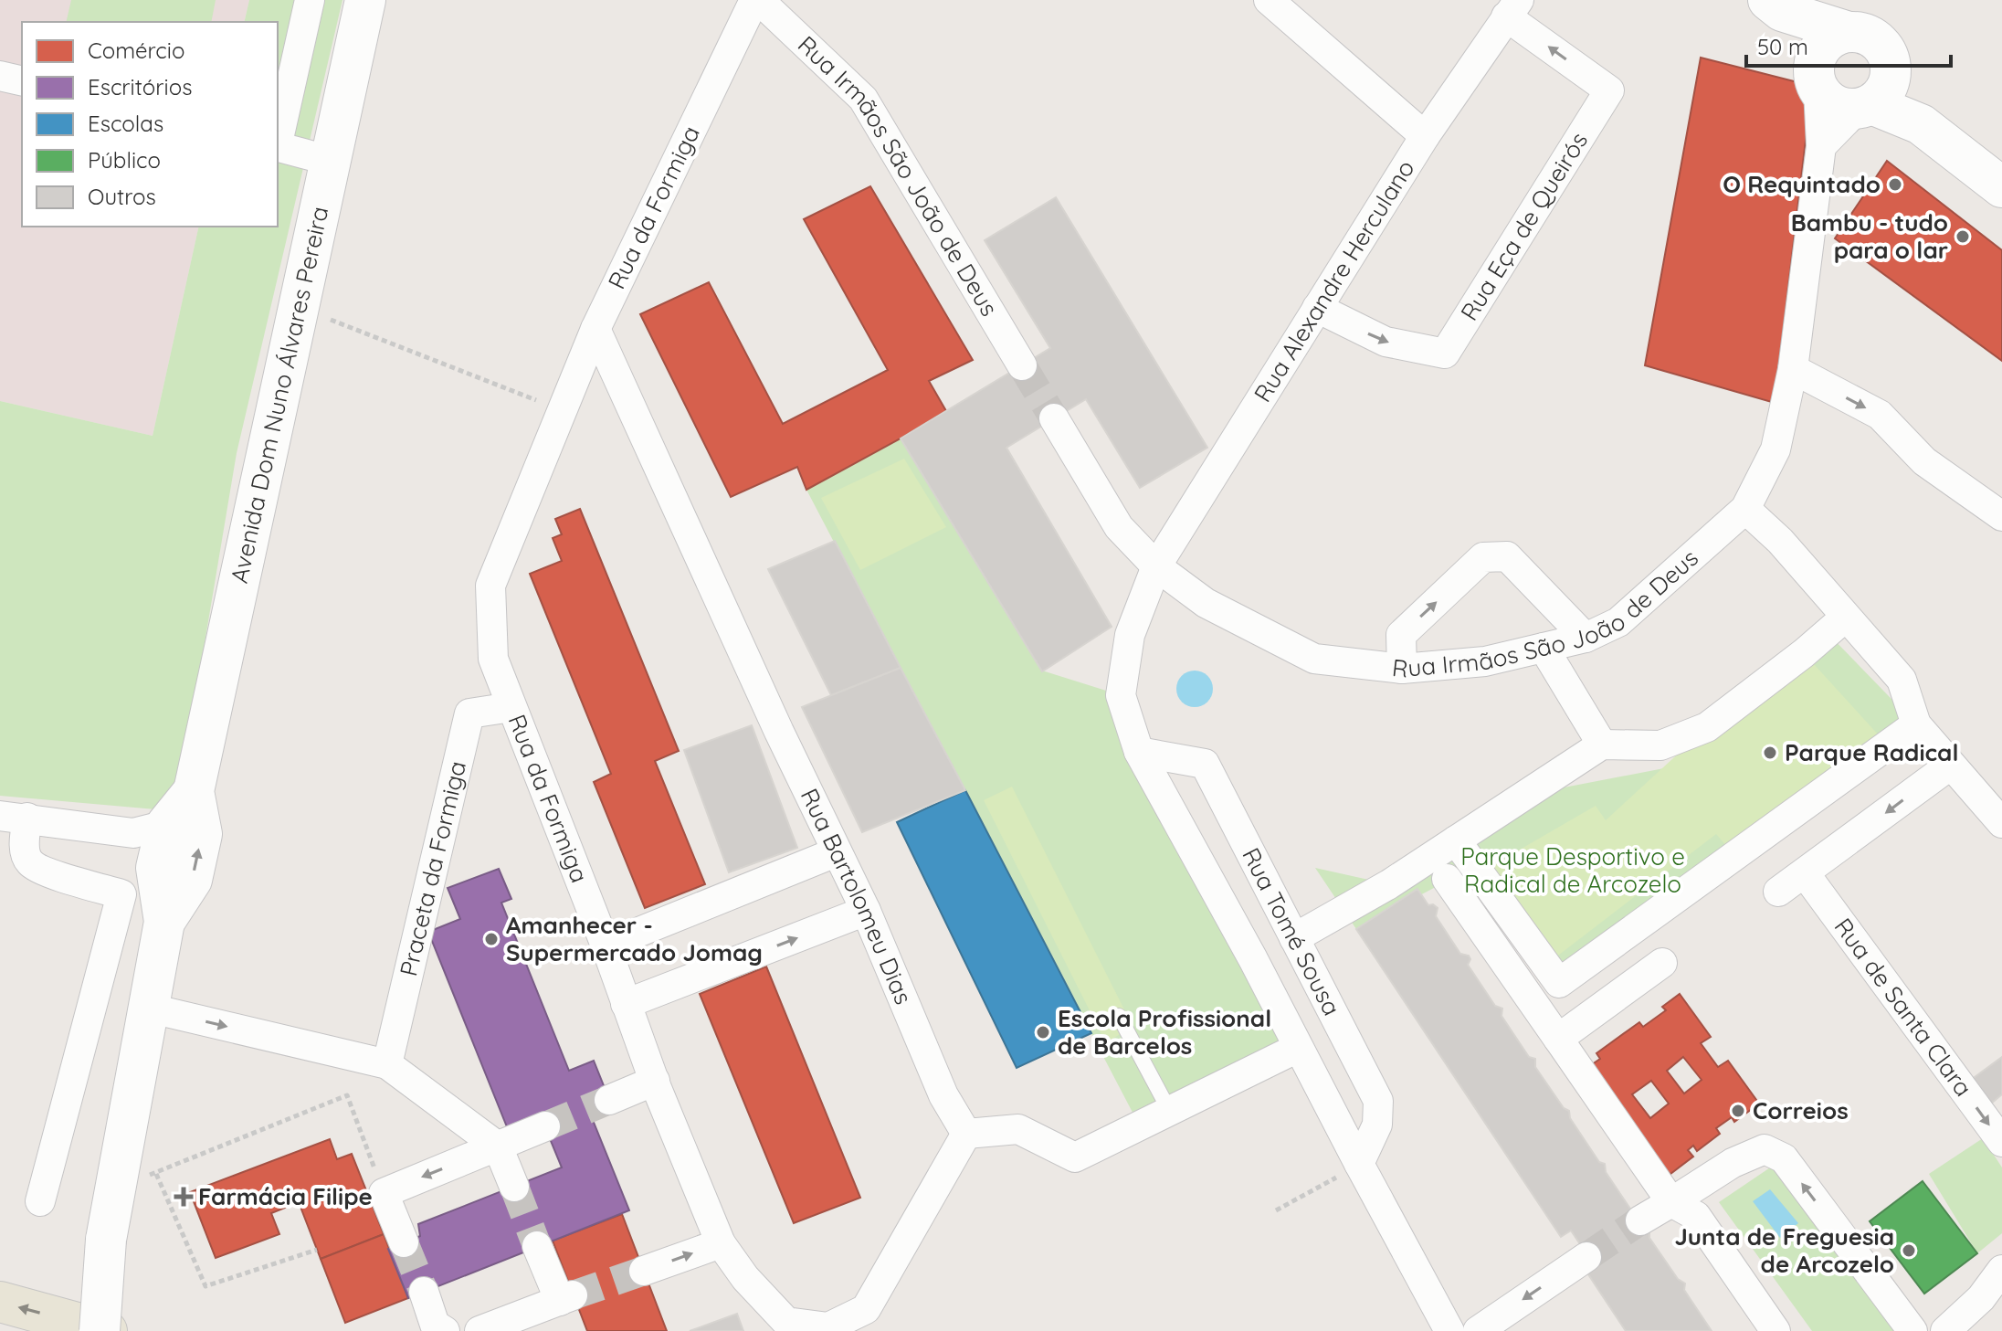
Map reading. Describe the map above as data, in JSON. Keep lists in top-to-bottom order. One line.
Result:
{"streets":{"main road":["Avenida Dom Nuno Álvares Pereira"],"street":["Rua Irmãos São João de Deus","Rua da Formiga","Rua Eça de Queirós","Rua Alexandre Herculano","Praceta da Formiga","Rua Bartolomeu Dias","Rua Tomé Sousa","Rua de Santa Clara"]},"crossings":[["Rua Irmãos São João de Deus","Rua da Formiga"],["Rua Irmãos São João de Deus","Rua Alexandre Herculano"],["Rua Irmãos São João de Deus","Rua Tomé Sousa"],["Rua da Formiga","Praceta da Formiga"],["Rua da Formiga","Rua Bartolomeu Dias"],["Rua Eça de Queirós","Rua Alexandre Herculano"],["Rua Alexandre Herculano","Rua Tomé Sousa"]],"one_way":["Rua de Santa Clara"],"parks":["Parque Desportivo e Radical de Arcozelo"],"places":{"other":["O Requintado","Bambu - tudo para o lar","Parque Radical","Amanhecer - Supermercado Jomag","Escola Profissional de Barcelos","Correios","Junta de Freguesia de Arcozelo"],"health":["Farmácia Filipe"]},"legend":["Comércio","Escritórios","Escolas","Público","Outros"],"scale_bar":"50 m"}
